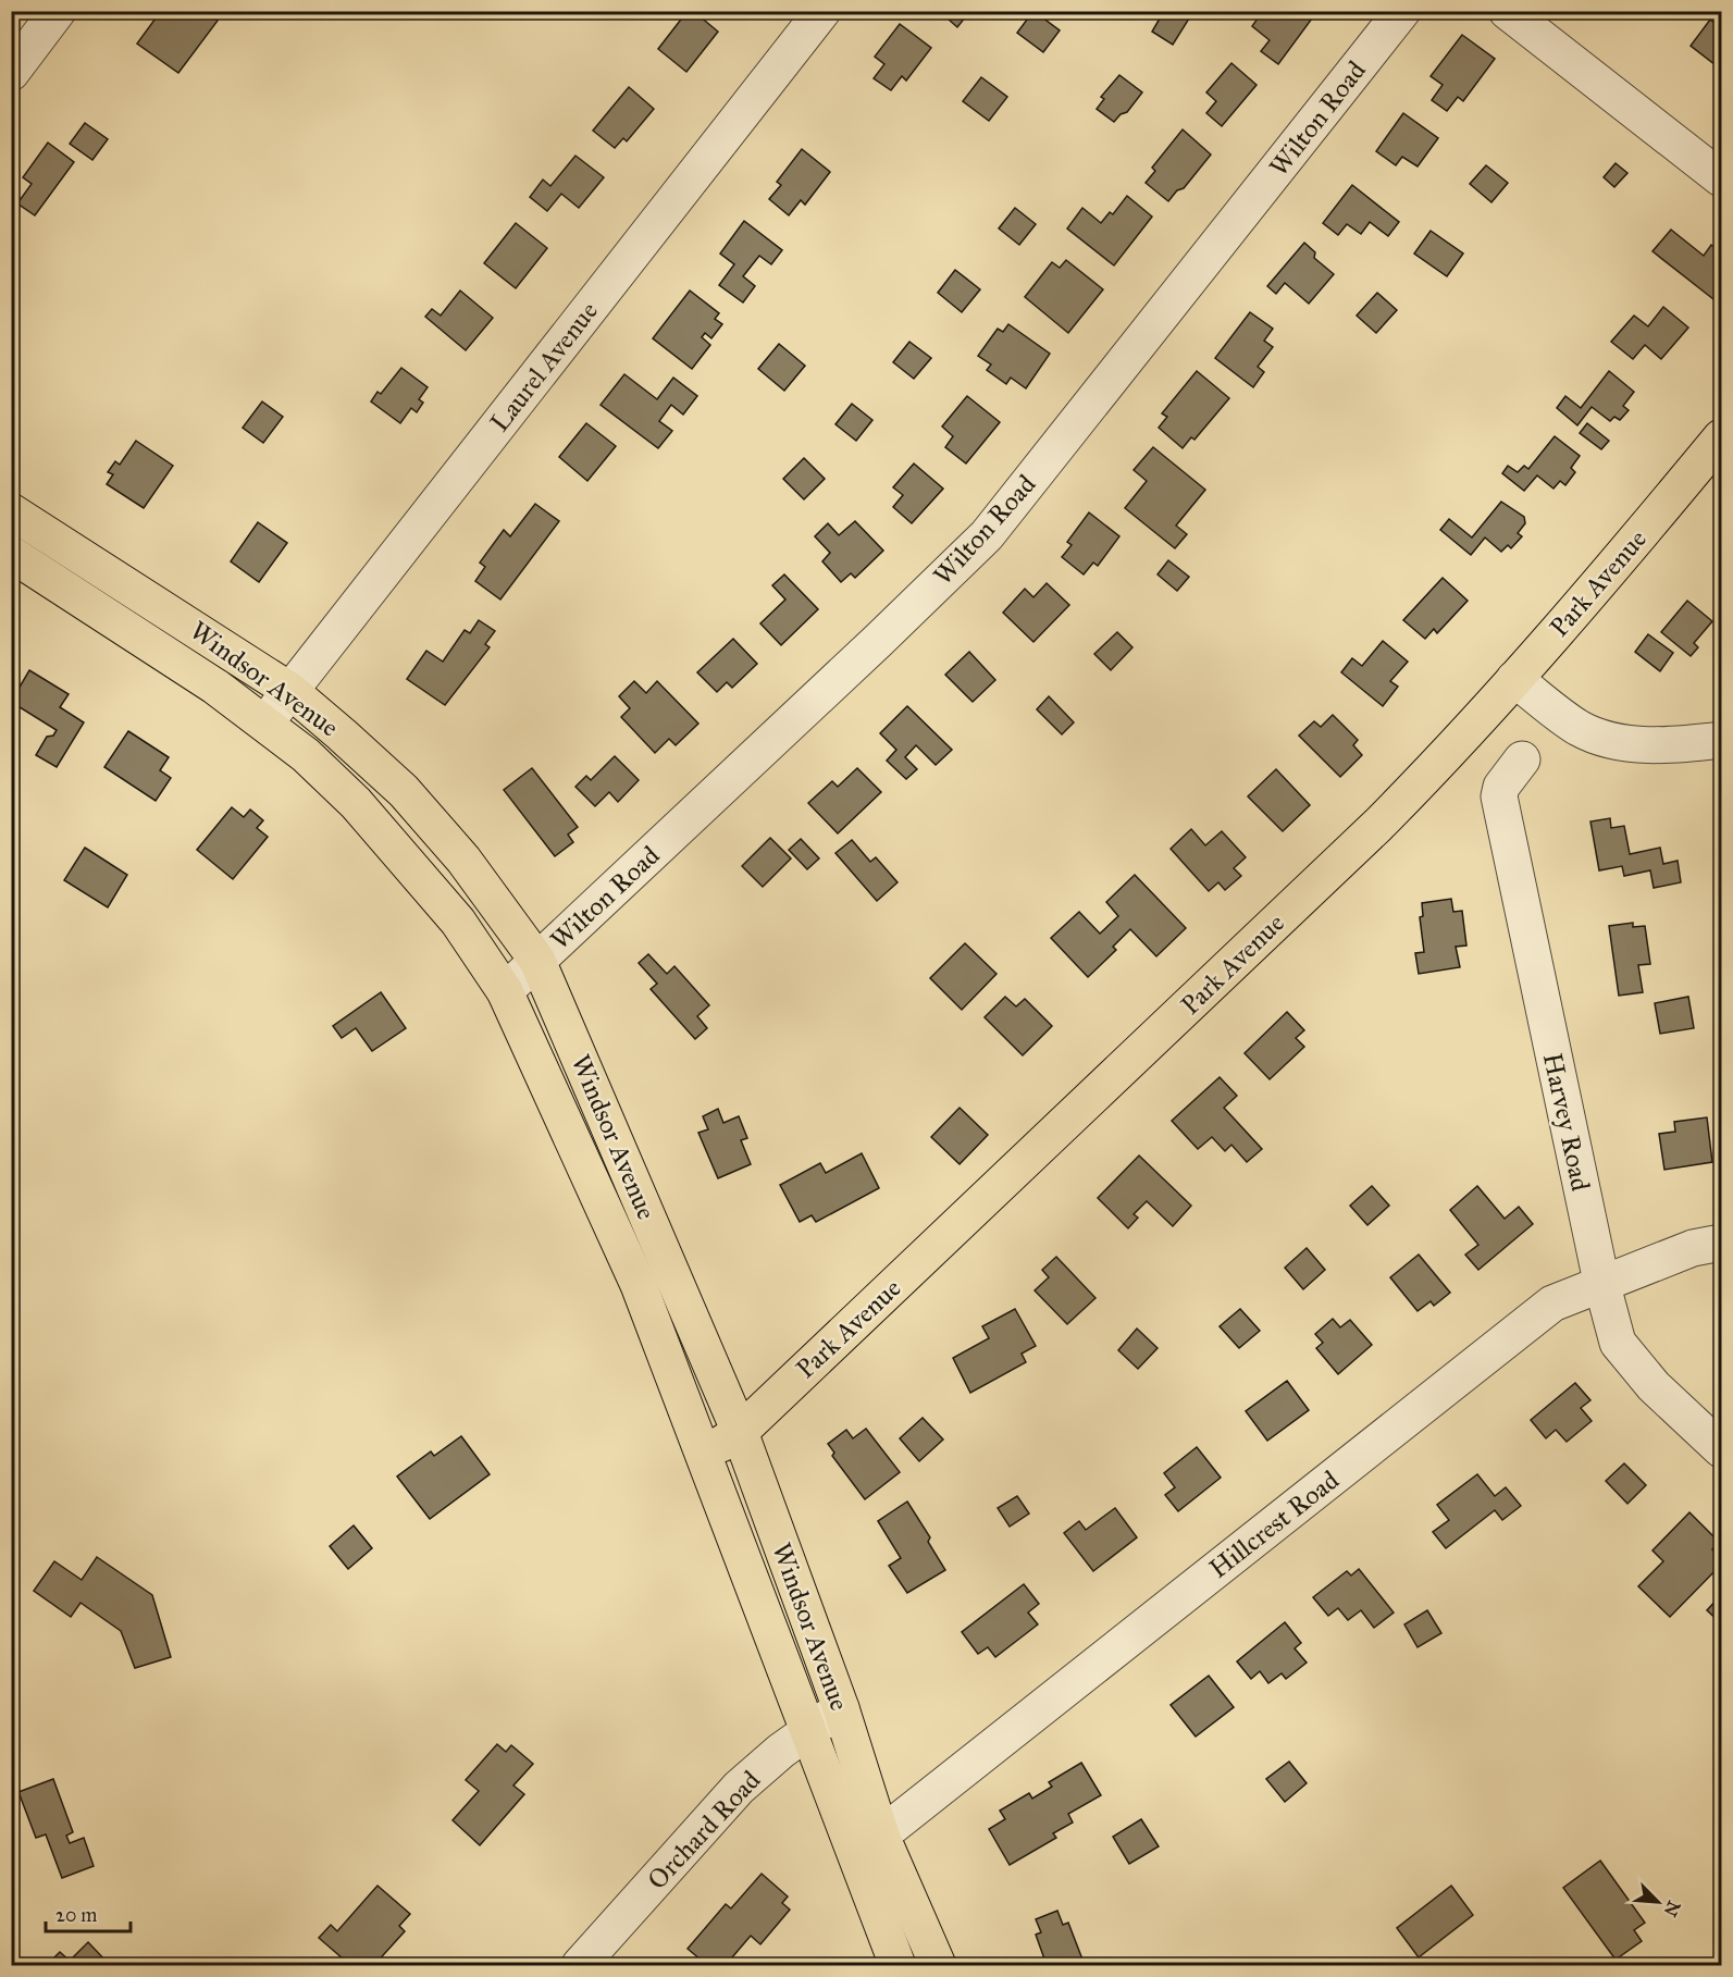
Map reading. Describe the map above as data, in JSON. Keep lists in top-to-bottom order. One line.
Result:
{"streets":{"main road":["Park Avenue","Windsor Avenue"],"street":["Wilton Road","Laurel Avenue","Harvey Road","Hillcrest Road","Orchard Road"]},"crossings":[["Wilton Road","Windsor Avenue"],["Laurel Avenue","Windsor Avenue"],["Park Avenue","Windsor Avenue"],["Windsor Avenue","Hillcrest Road"],["Windsor Avenue","Orchard Road"],["Harvey Road","Hillcrest Road"]],"scale_bar":"20 m","north":"bottom right"}
